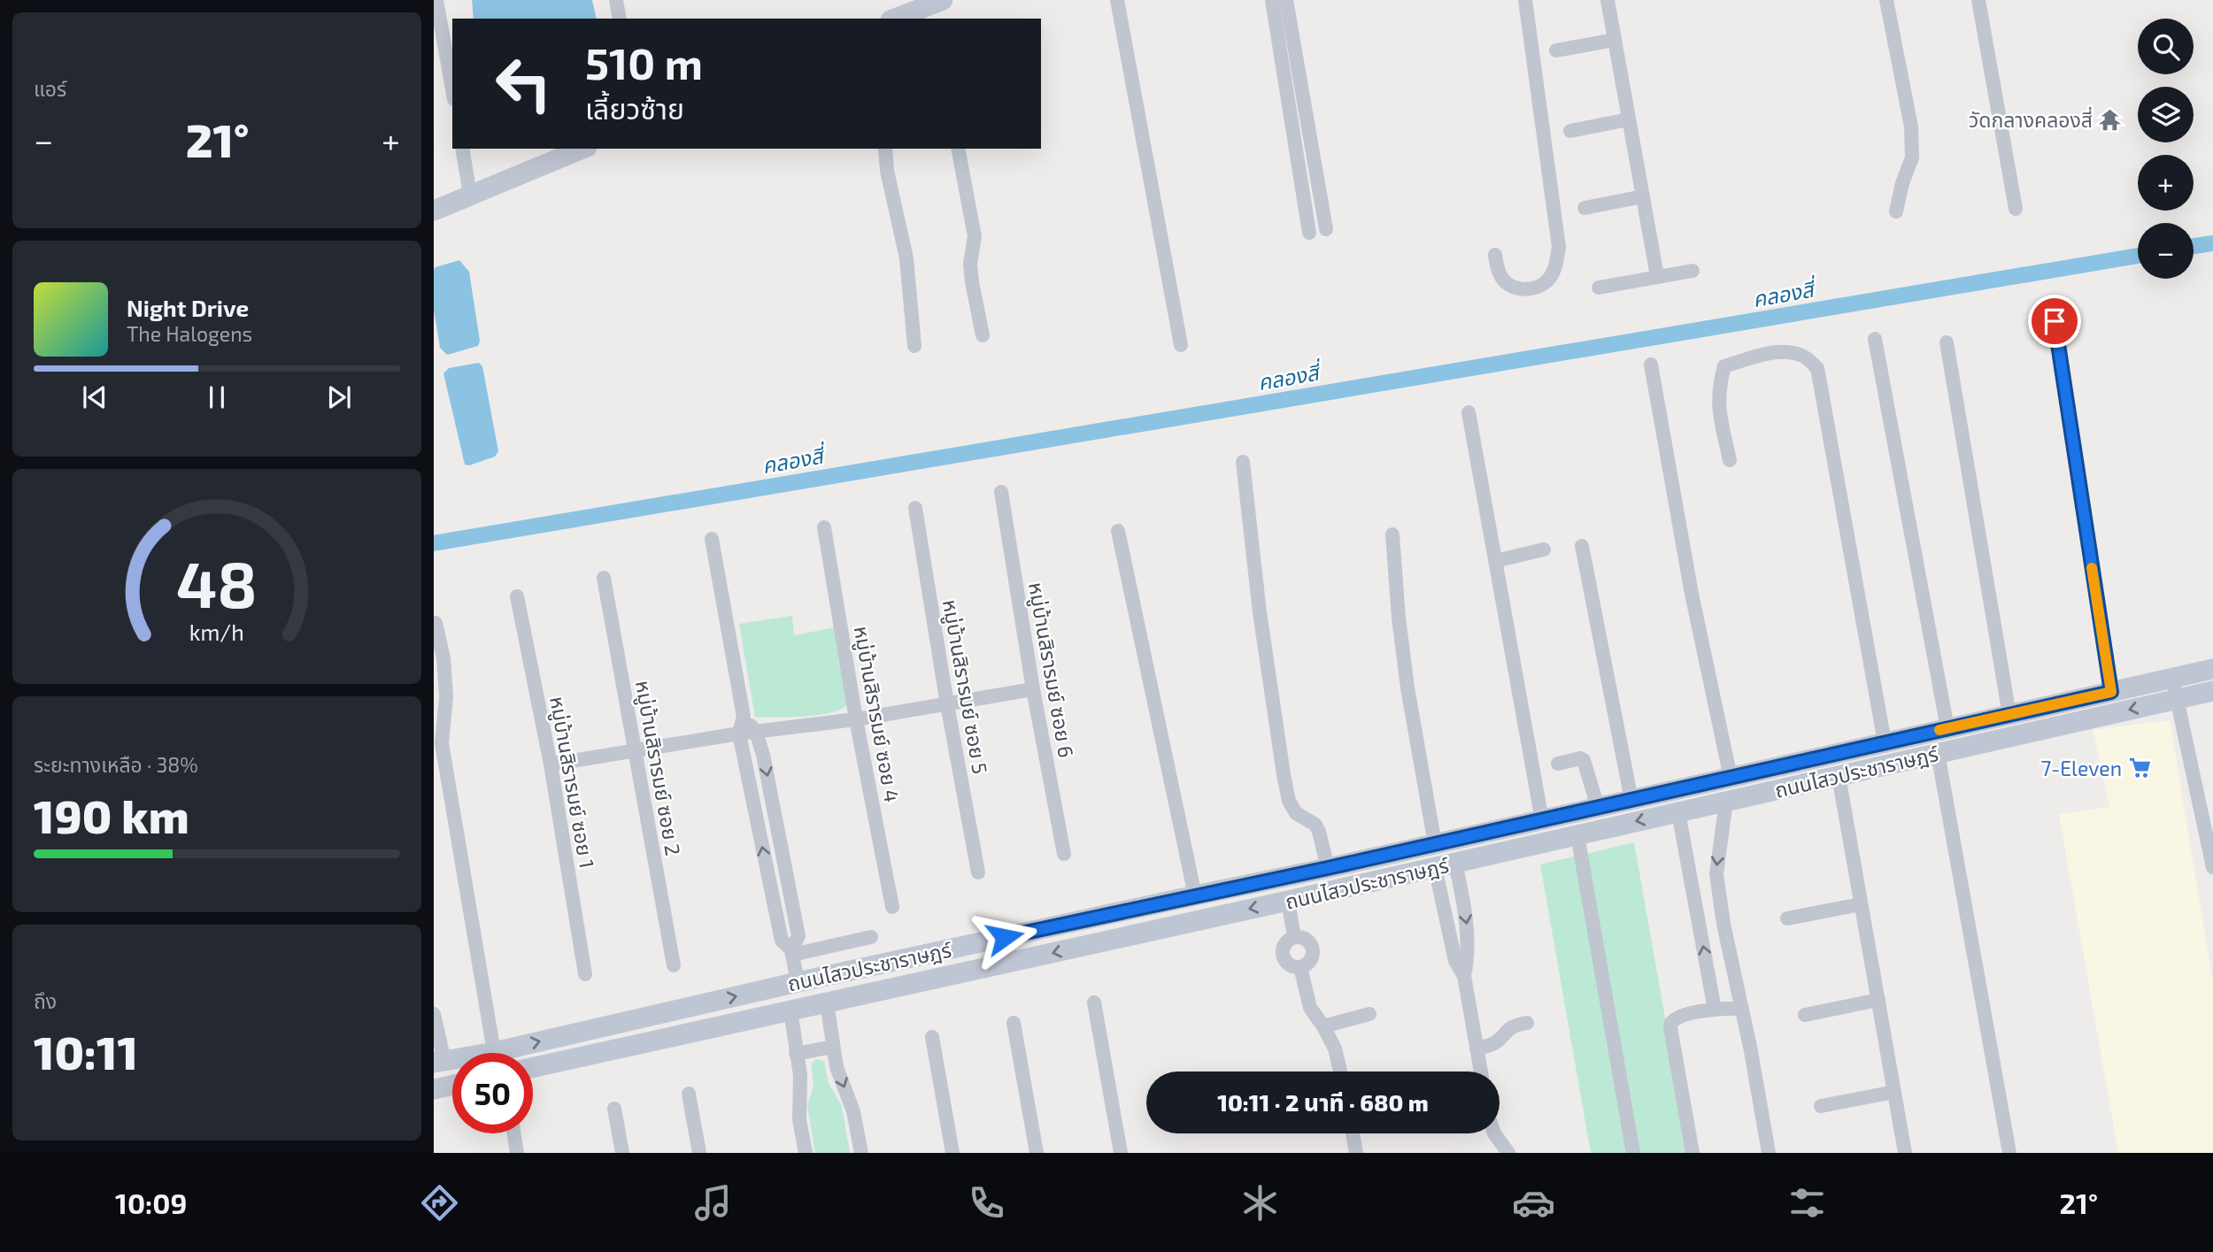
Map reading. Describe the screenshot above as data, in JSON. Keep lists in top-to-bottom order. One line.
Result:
{"streets":{"main road":["ถนนไสวประชาราษฎร์"],"street":["หมู่บ้านสิรารมย์ ซอย 6","หมู่บ้านสิรารมย์ ซอย 5","หมู่บ้านสิรารมย์ ซอย 4","หมู่บ้านสิรารมย์ ซอย 2","หมู่บ้านสิรารมย์ ซอย 1"]},"water":["คลองสี่"],"places":{"temple":["วัดกลางคลองสี่"],"supermarket":["7-Eleven"]},"page":{"tile":["แอร์",["ระยะทางเหลือ · 38%","190 km"],["ถึง","10:11"]],"map_buttons":["+","−"],"turn":["510 m","เลี้ยวซ้าย"],"heat":["−","21°","+"],"song":["Night Drive","The Halogens"],"limit":"50","trip":"10:11 · 2 นาที · 680 m","tabs":["10:09","21°"],"gauge":["48","km/h"]}}
